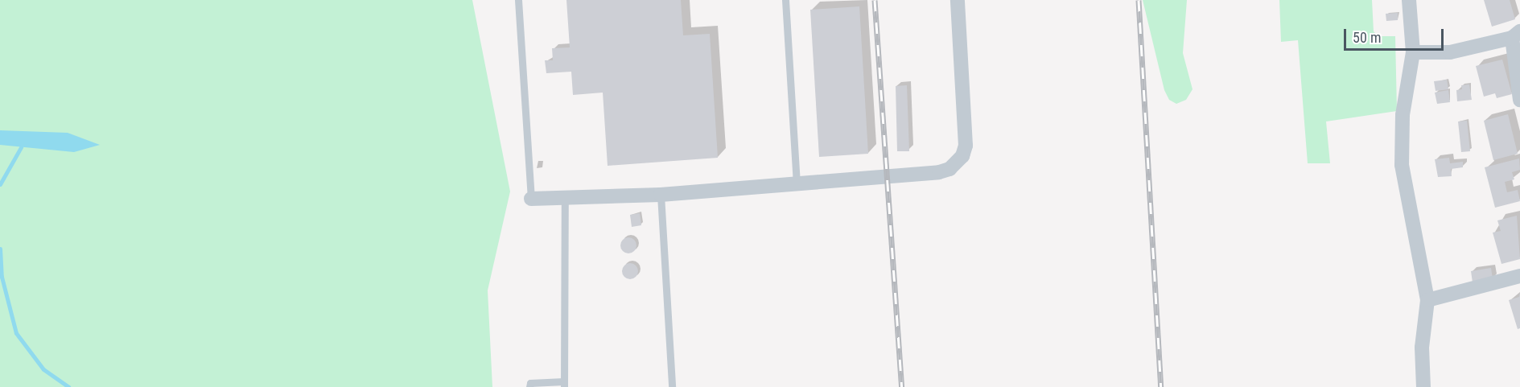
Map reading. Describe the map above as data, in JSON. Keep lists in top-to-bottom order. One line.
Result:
{"scale_bar":"50 m"}
